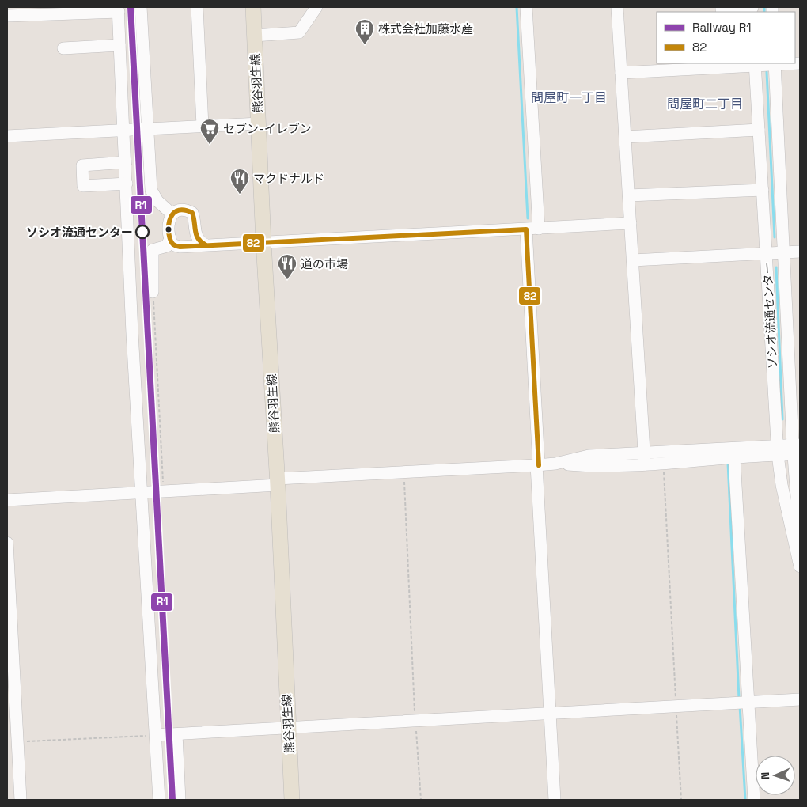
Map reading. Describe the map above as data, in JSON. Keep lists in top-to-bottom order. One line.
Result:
{"streets":{"main road":["熊谷羽生線"],"street":["ソシオ流通センター"]},"districts":["問屋町一丁目","問屋町二丁目"],"places":{"building":["株式会社加藤水産"],"supermarket":["セブン-イレブン"],"restaurant":["マクドナルド","道の市場"],"other":["ソシオ流通センター"]},"lines":["rail line R1","transit line 82"],"legend":["Railway R1","82"],"north":"left"}
